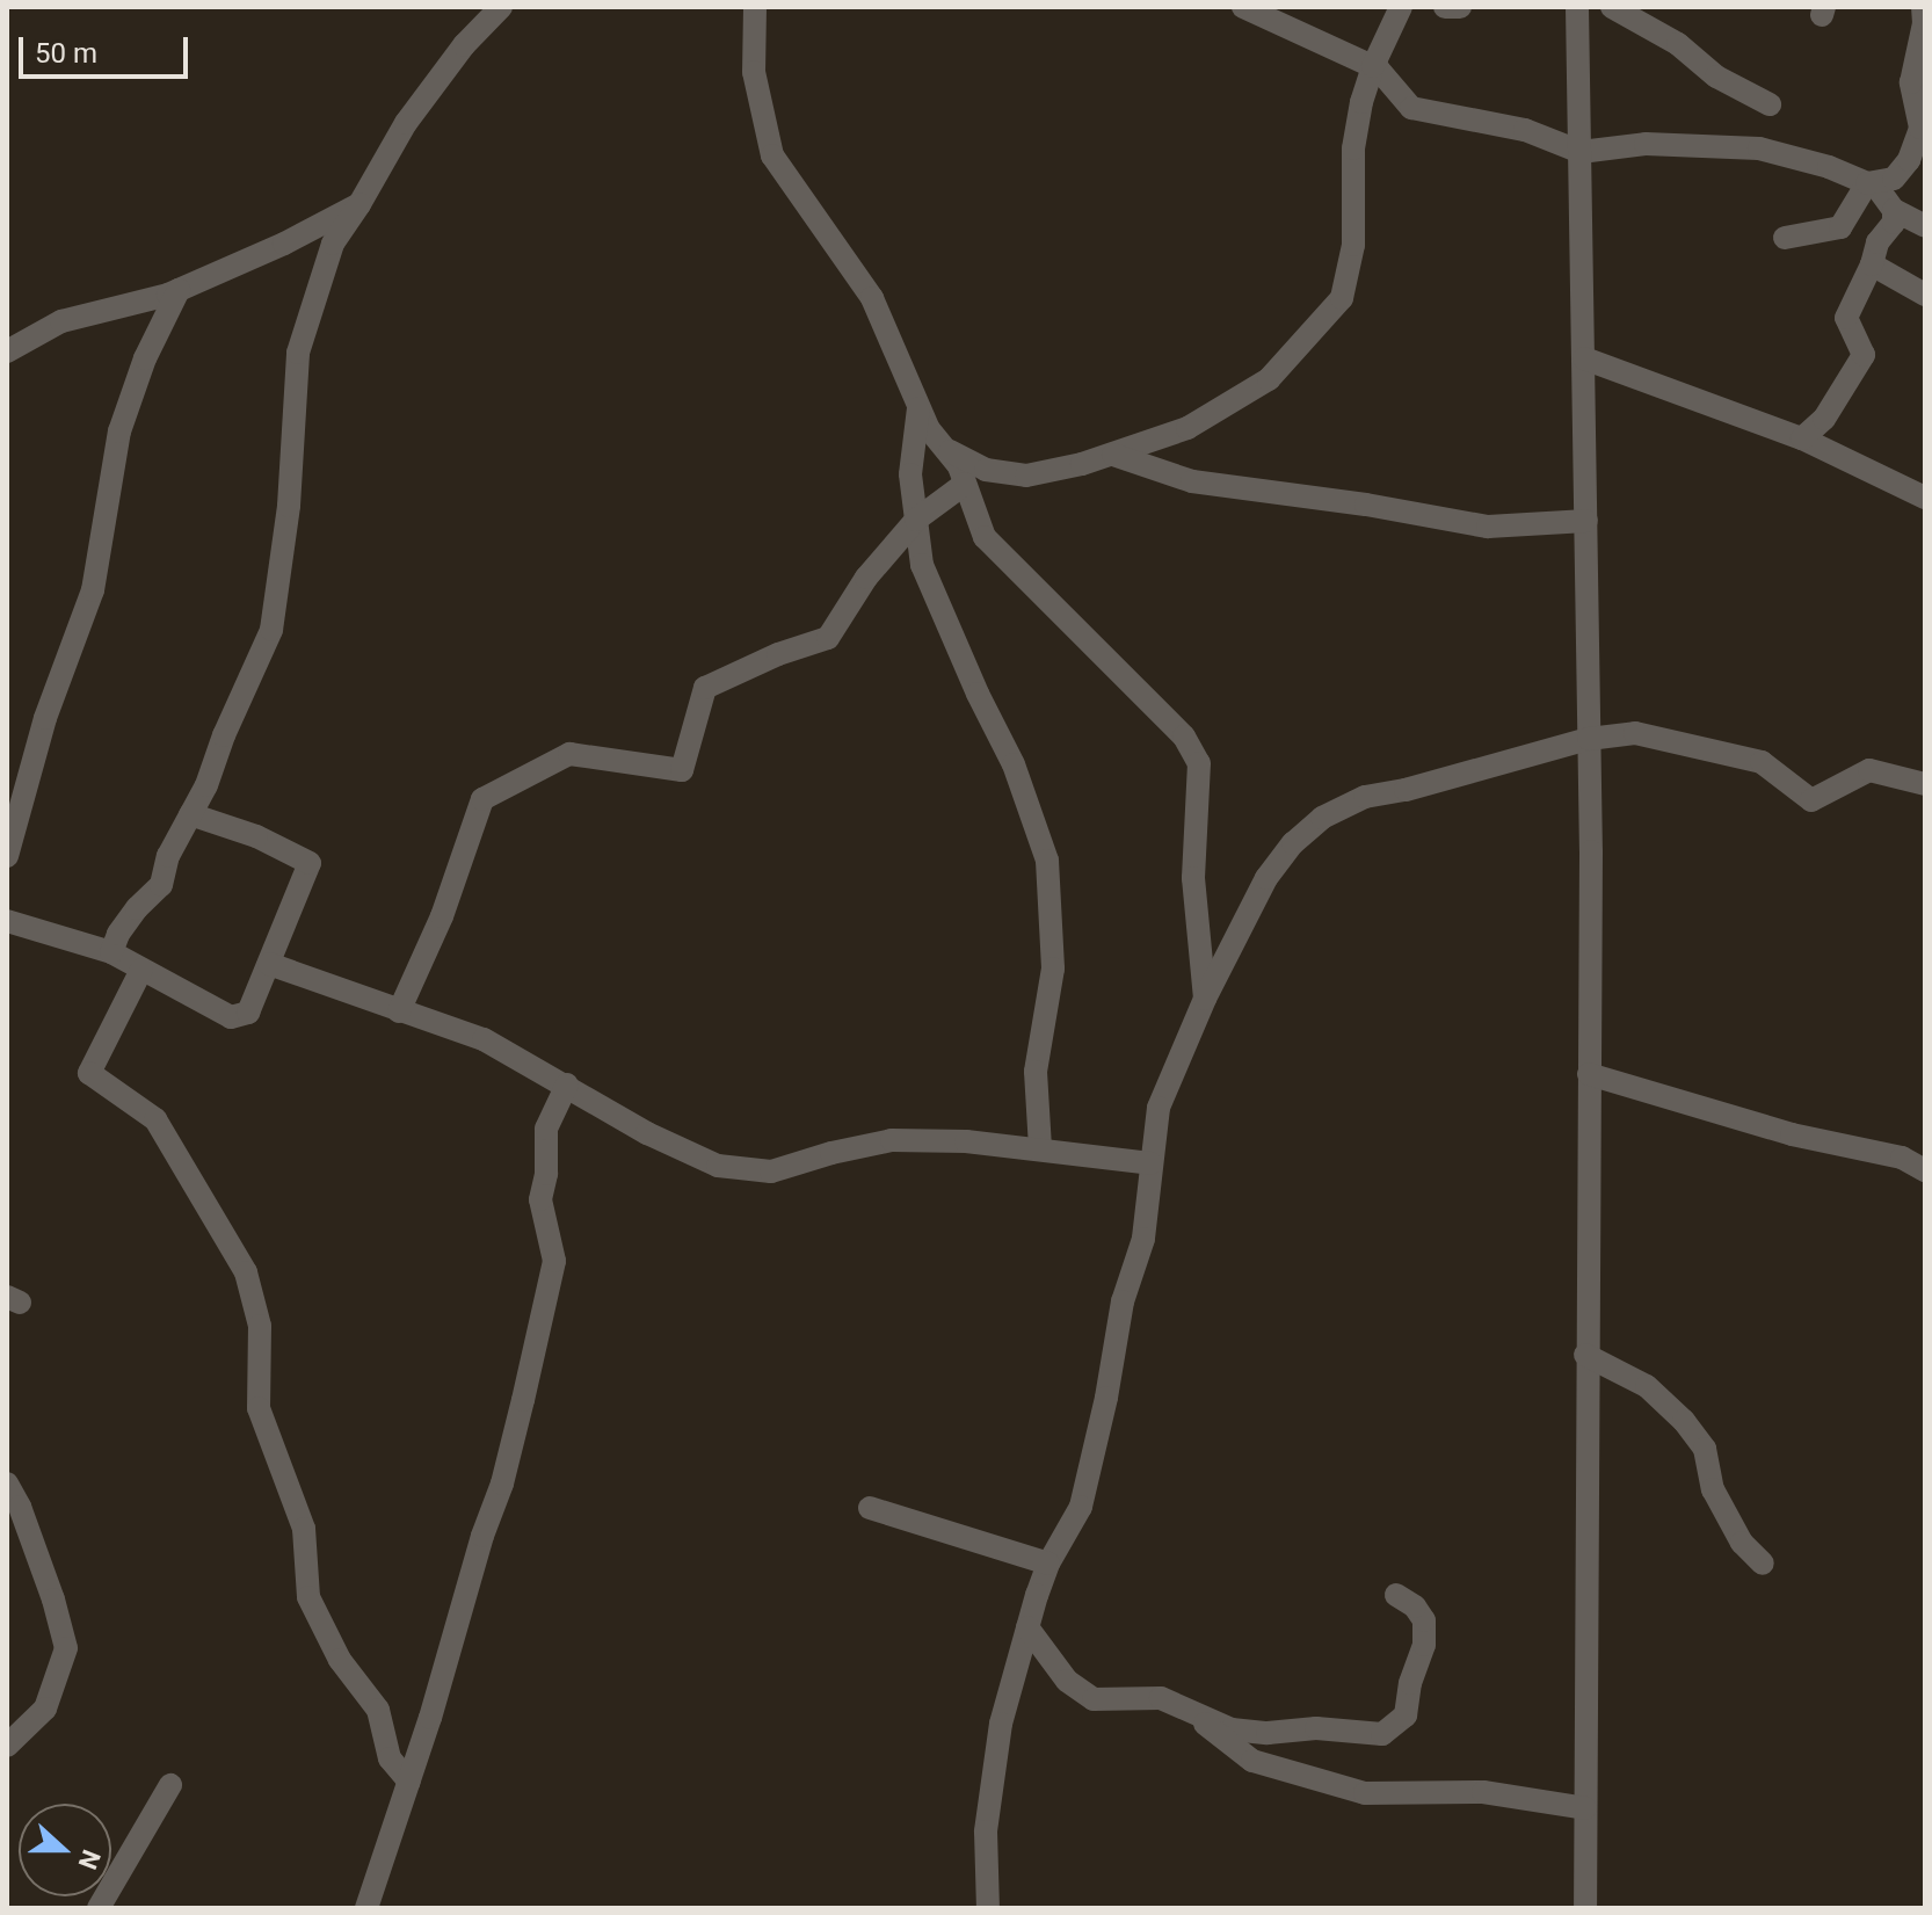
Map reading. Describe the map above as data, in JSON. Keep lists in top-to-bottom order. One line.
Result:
{"scale_bar":"50 m","north":"right"}
